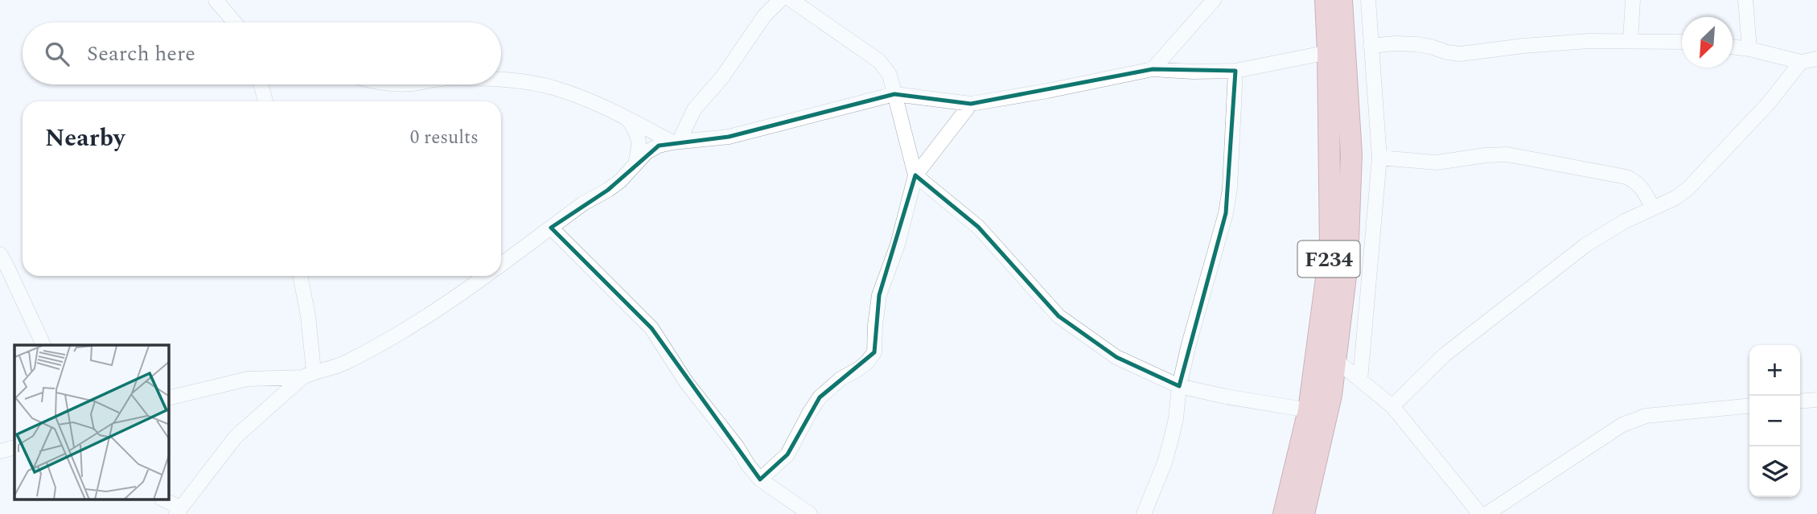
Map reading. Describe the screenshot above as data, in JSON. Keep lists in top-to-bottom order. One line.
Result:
{"streets":{"main road":["F234"]},"north":"bottom left","page":{"search":"Search here","heading":["Nearby","0 results"],"map_buttons":["+","−"]}}
